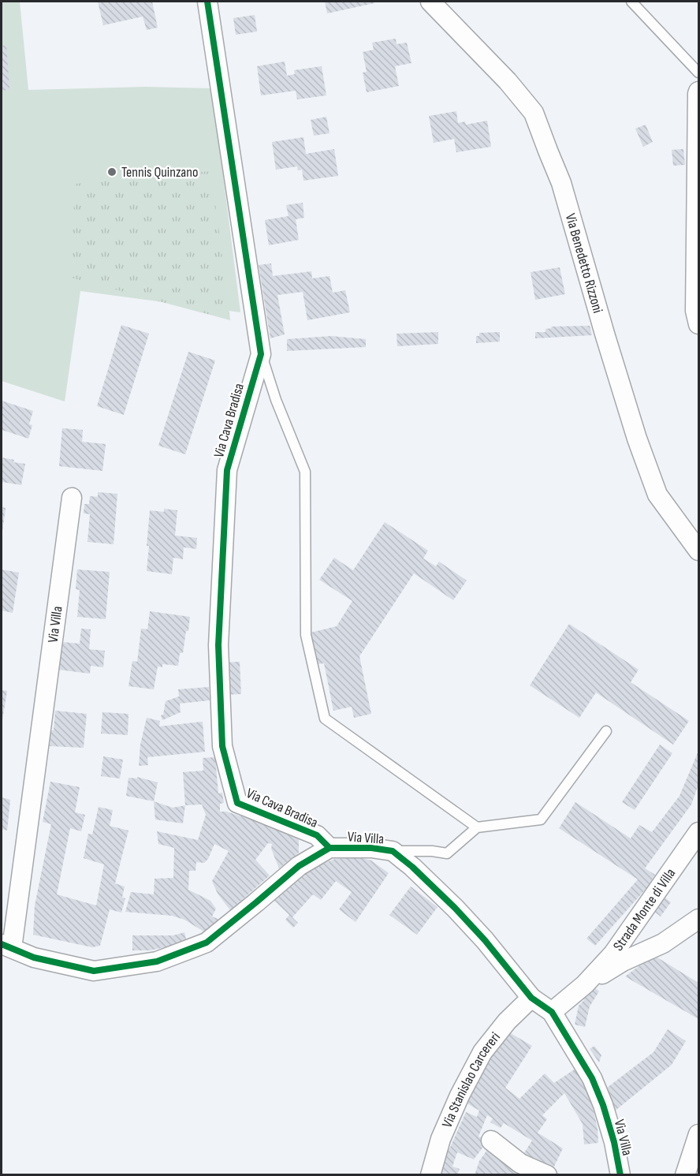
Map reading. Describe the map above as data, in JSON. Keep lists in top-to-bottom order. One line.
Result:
{"streets":{"street":["Via Benedetto Rizzoni","Via Cava Bradisa","Via Villa","Strada Monte di Villa","Via Stanislao Carcereri"]},"crossings":[["Via Cava Bradisa","Via Villa"],["Via Villa","Strada Monte di Villa"],["Via Villa","Via Stanislao Carcereri"]],"places":["Tennis Quinzano"]}
